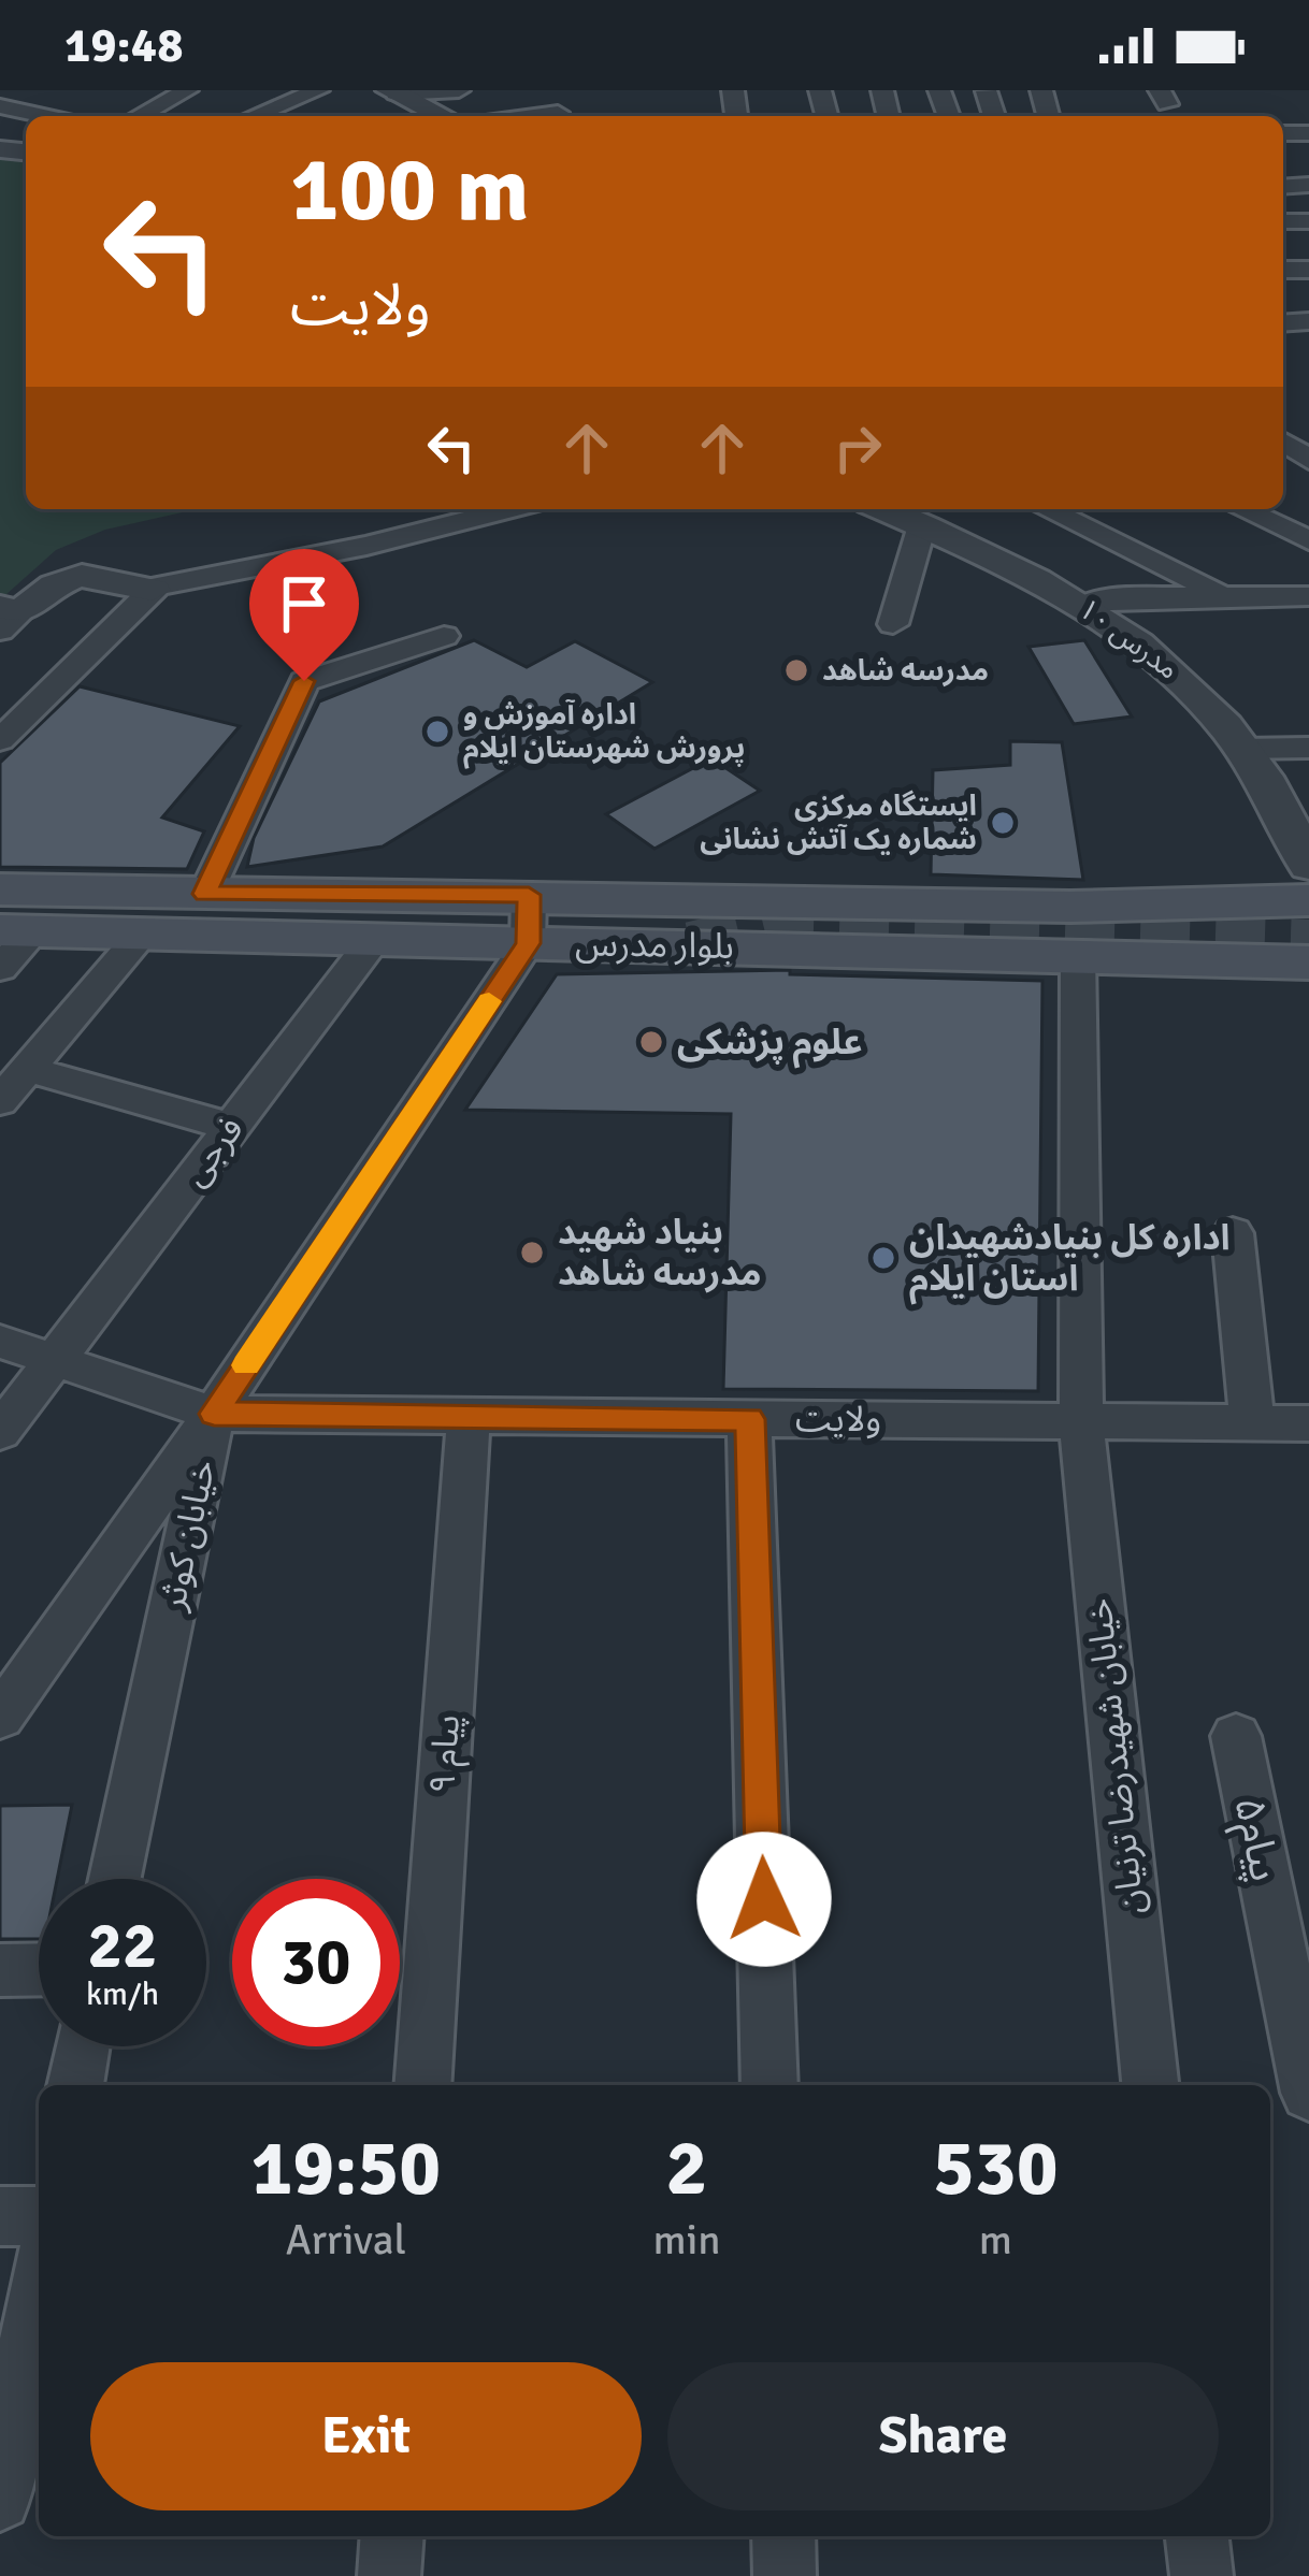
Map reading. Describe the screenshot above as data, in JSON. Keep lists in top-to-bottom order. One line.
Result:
{"streets":{"main road":["بلوار مدرس"],"street":["مدرس ۱۰","فرجی","ولایت","خیابان کوثر","پیام ۹","خیابان شهیدرضا ترنیان","پیام۵"]},"crossings":[["بلوار مدرس","فرجی"],["بلوار مدرس","خیابان کوثر"],["بلوار مدرس","خیابان شهیدرضا ترنیان"],["فرجی","ولایت"],["ولایت","خیابان کوثر"],["ولایت","پیام ۹"],["ولایت","خیابان شهیدرضا ترنیان"]],"places":["مدرسه شاهد","اداره آموزش و پرورش شهرستان ایلام","ایستگاه مرکزی شماره یک آتش نشانی","علوم پزشکی","بنیاد شهید مدرسه شاهد","اداره کل بنیادشهیدان استان ایلام"],"page":{"status":"19:48","turn":["100 m","ولایت"],"speed":"22 km/h","limit":"30","eta":["19:50","Arrival","2","min","530","m"],"buttons":["Exit","Share"]}}
